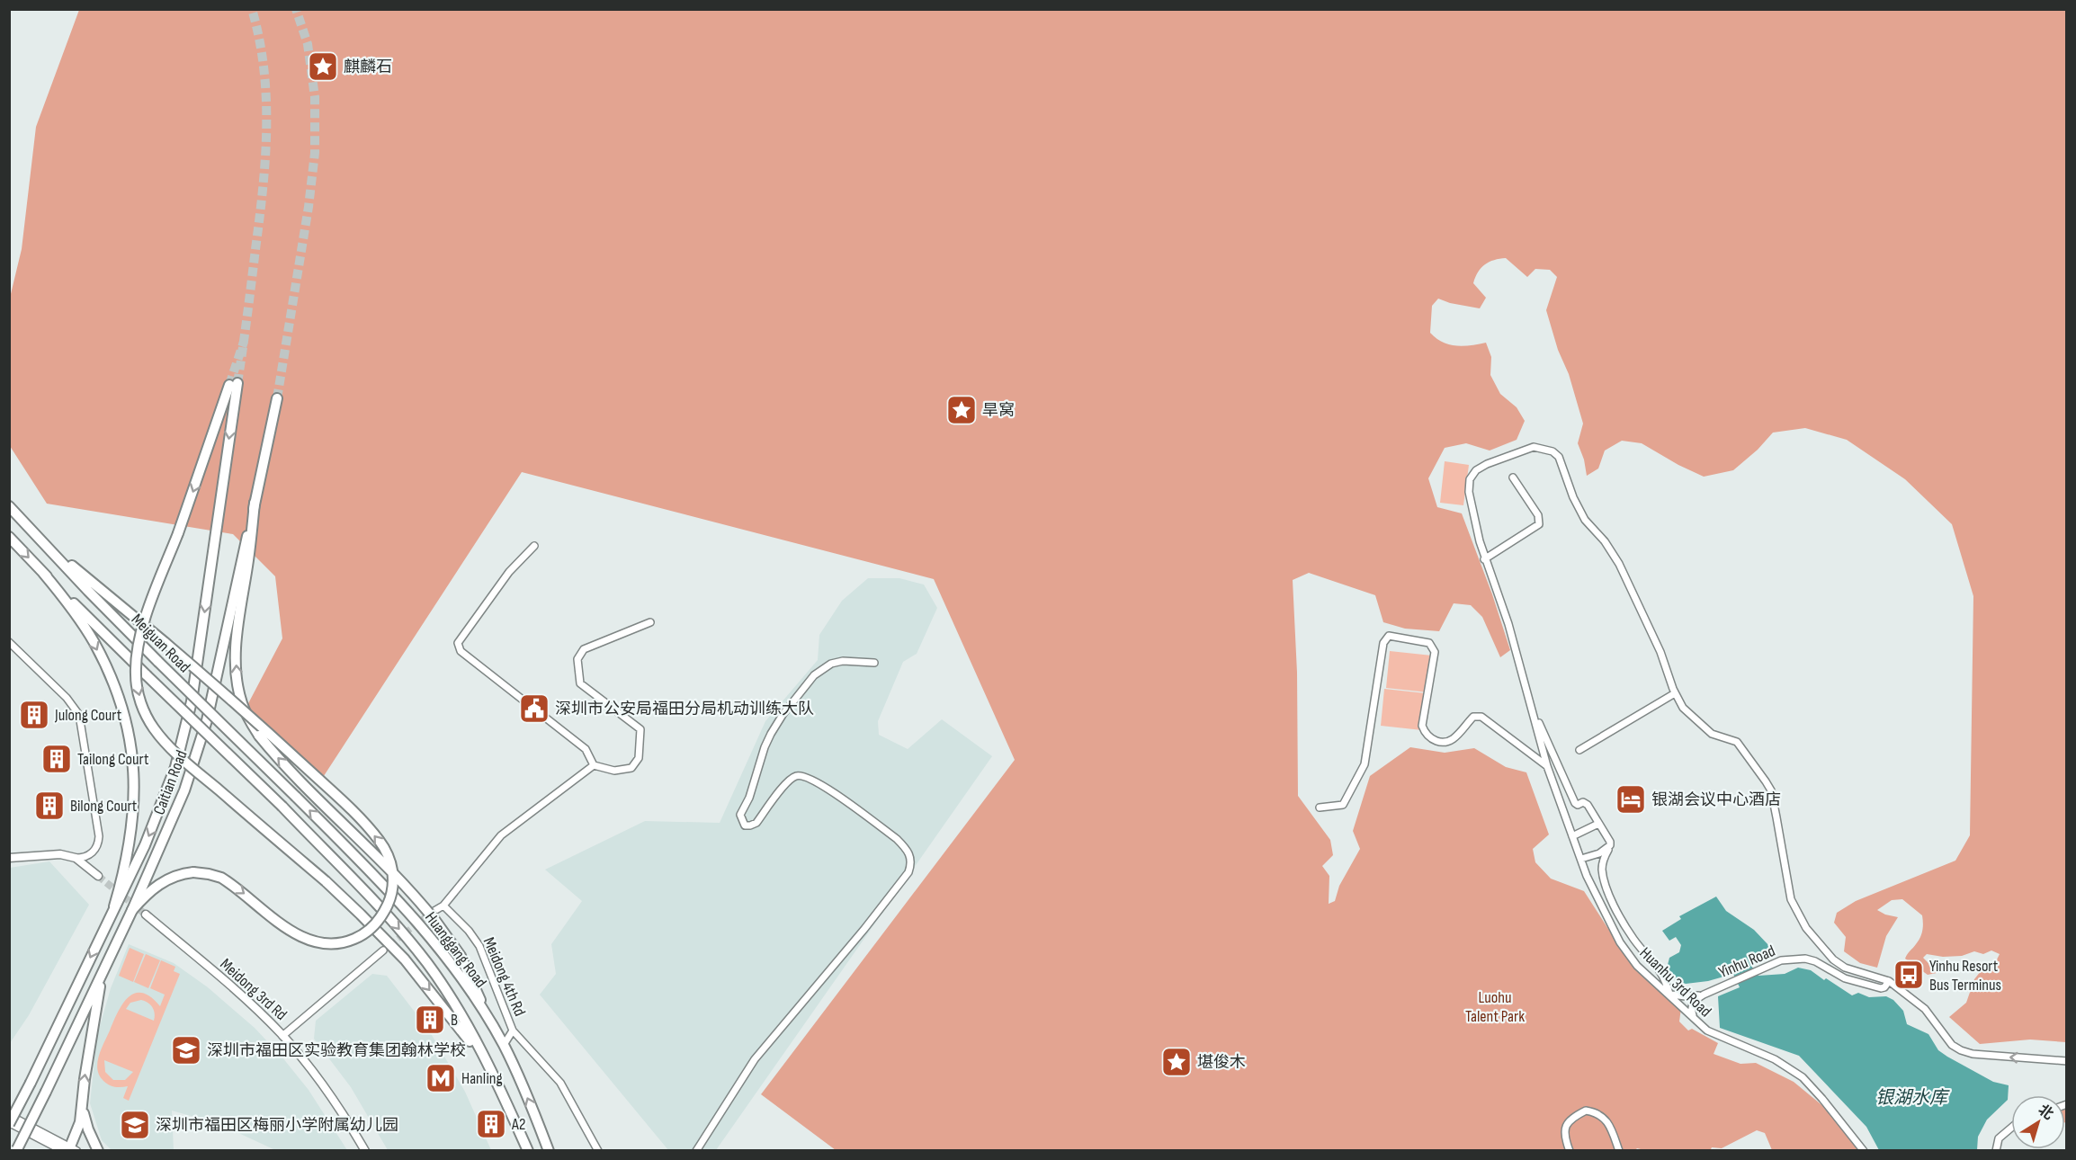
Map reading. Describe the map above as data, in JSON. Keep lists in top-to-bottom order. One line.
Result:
{"streets":{"main road":["Meiguan Road","Caitian Road","Huanggang Road"],"street":["Yinhu Road","Meidong 4th Rd","Huanhu 3rd Road","Meidong 3rd Rd"]},"crossings":[["Meiguan Road","Huanggang Road"],["Caitian Road","Huanggang Road"]],"water":["银湖水库"],"parks":["Luohu Talent Park"],"places":{"place":["麒麟石","旱窝","堪俊木"],"public building":["深圳市公安局福田分局机动训练大队"],"building":["Julong Court","Tailong Court","Bilong Court","B","A2"],"hotel":["银湖会议中心酒店"],"bus stop":["Yinhu Resort Bus Terminus"],"school or university":["深圳市福田区实验教育集团翰林学校","深圳市福田区梅丽小学附属幼儿园"],"metro station":["Hanling"]},"north":"top right"}
